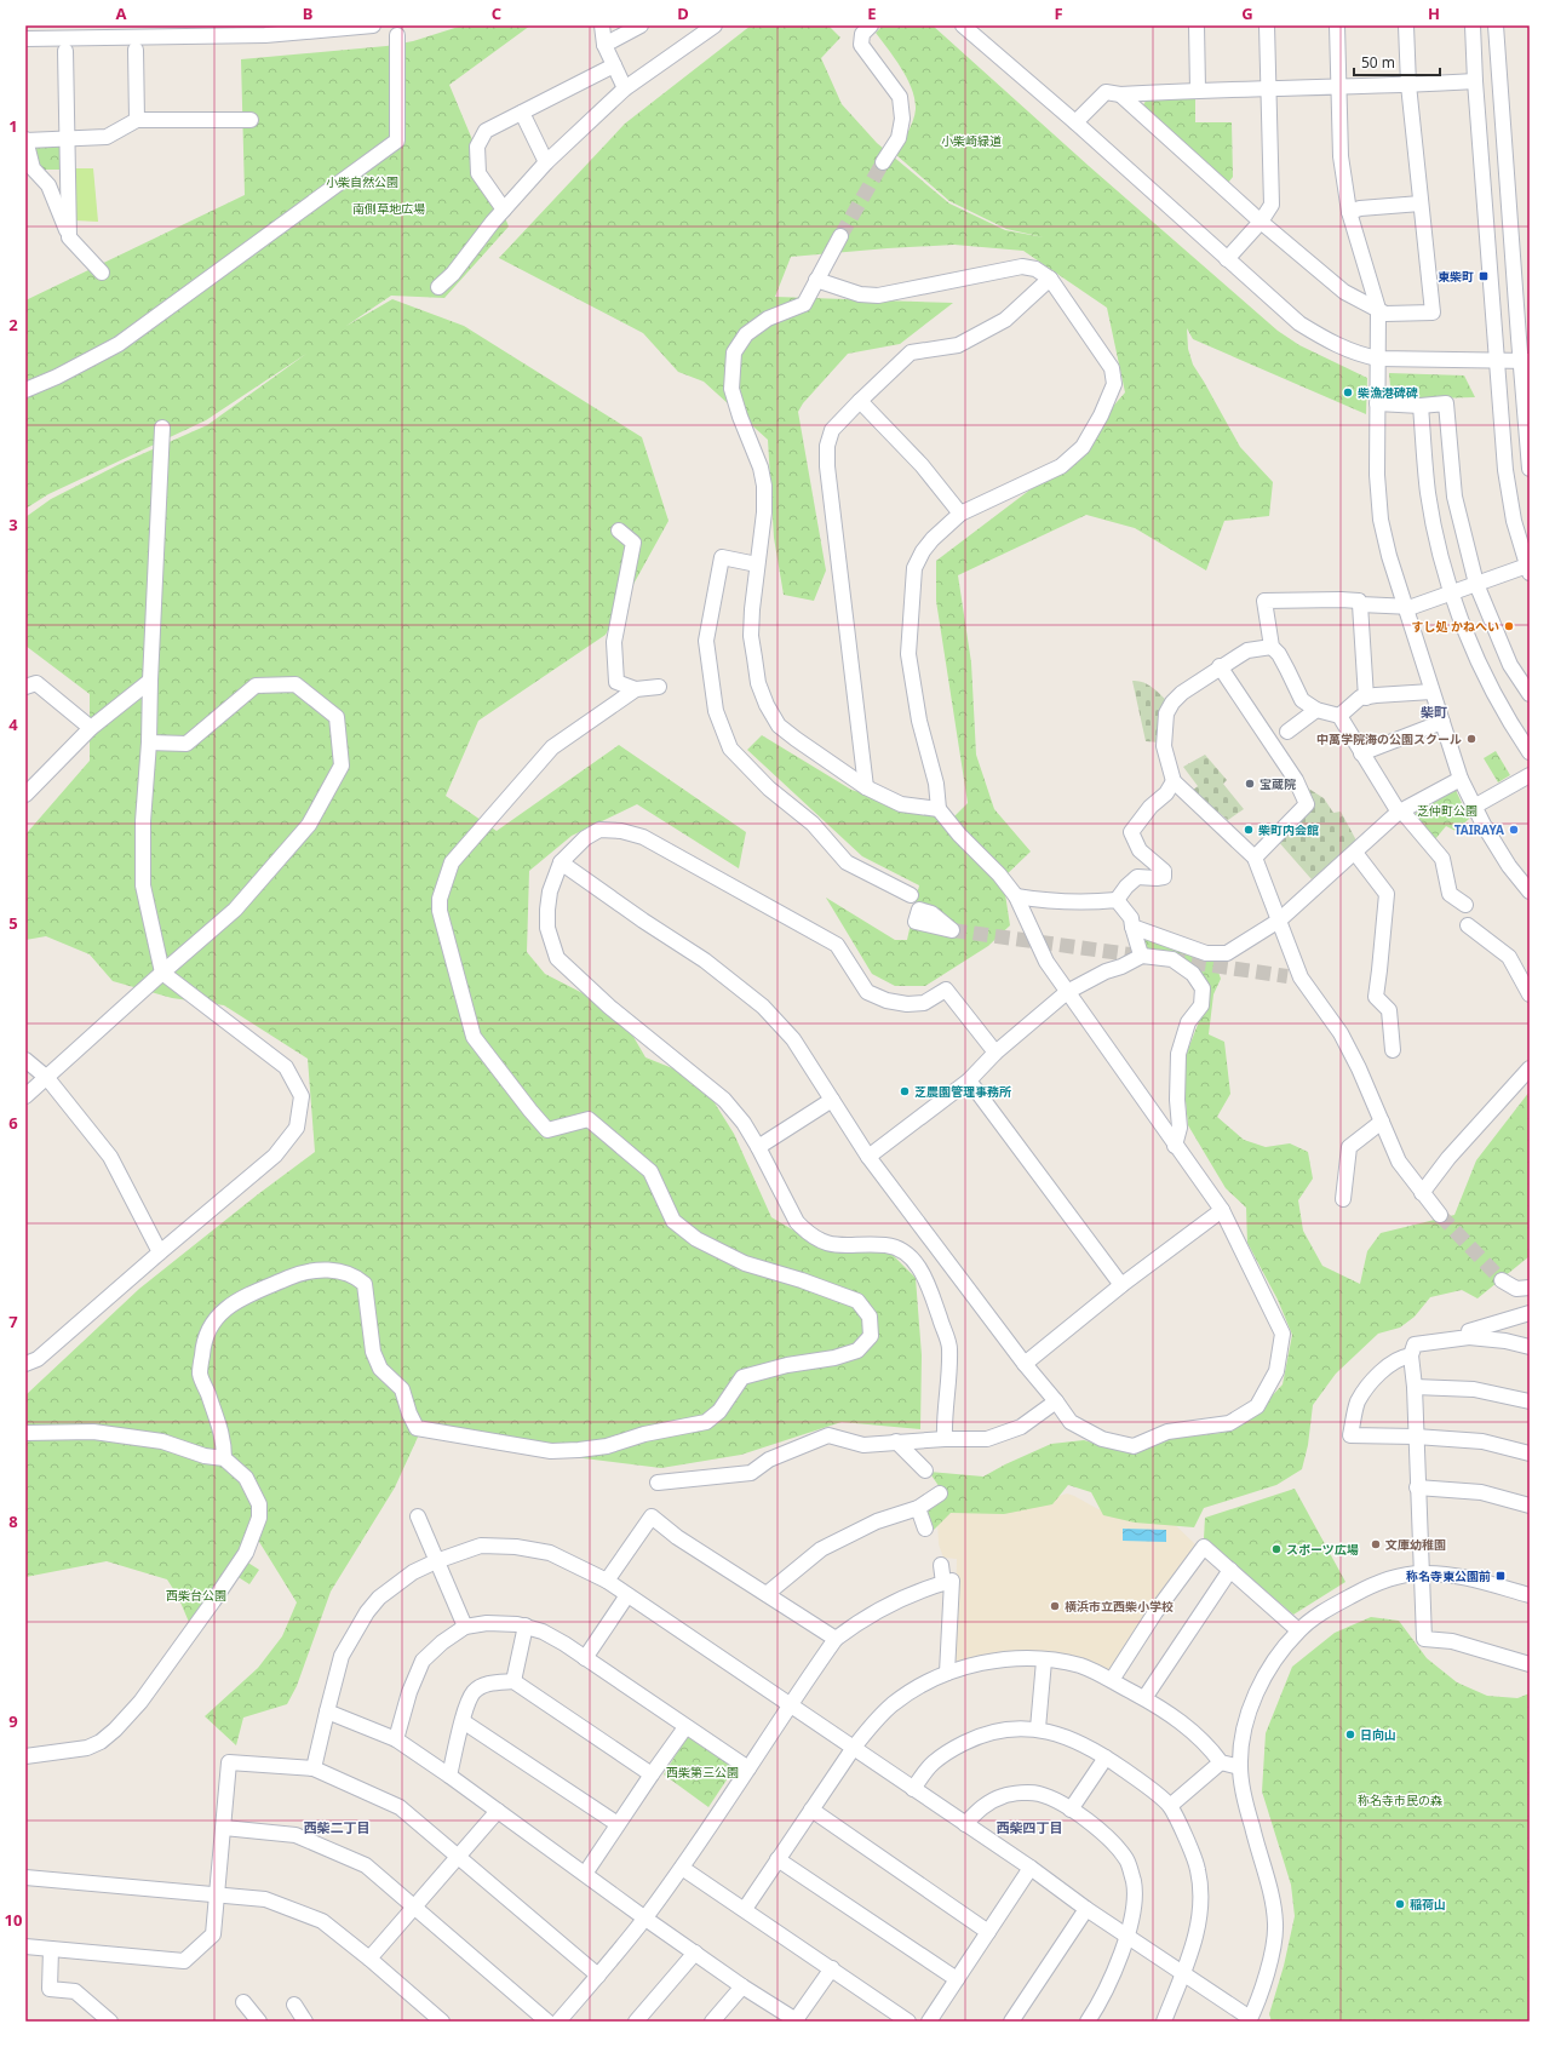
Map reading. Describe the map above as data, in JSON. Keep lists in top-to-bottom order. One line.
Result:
{"districts":["柴町","西柴二丁目","西柴四丁目"],"parks":["小柴崎緑道","小柴自然公園","南側草地広場","芝仲町公園","西柴台公園","西柴第三公園","称名寺市民の森"],"places":{"transit":["東柴町","称名寺東公園前"],"other":["柴漁港碑碑","すし処 かねへい","中萬学院海の公園スクール","宝蔵院","柴町内会館","TAIRAYA","芝農園管理事務所","文庫幼稚園","スポーツ広場","横浜市立西柴小学校","日向山","稲荷山"]},"scale_bar":"50 m","grid":{"columns":["A","B","C","D","E","F","G","H"],"rows":["1","2","3","4","5","6","7","8","9","10"]}}
